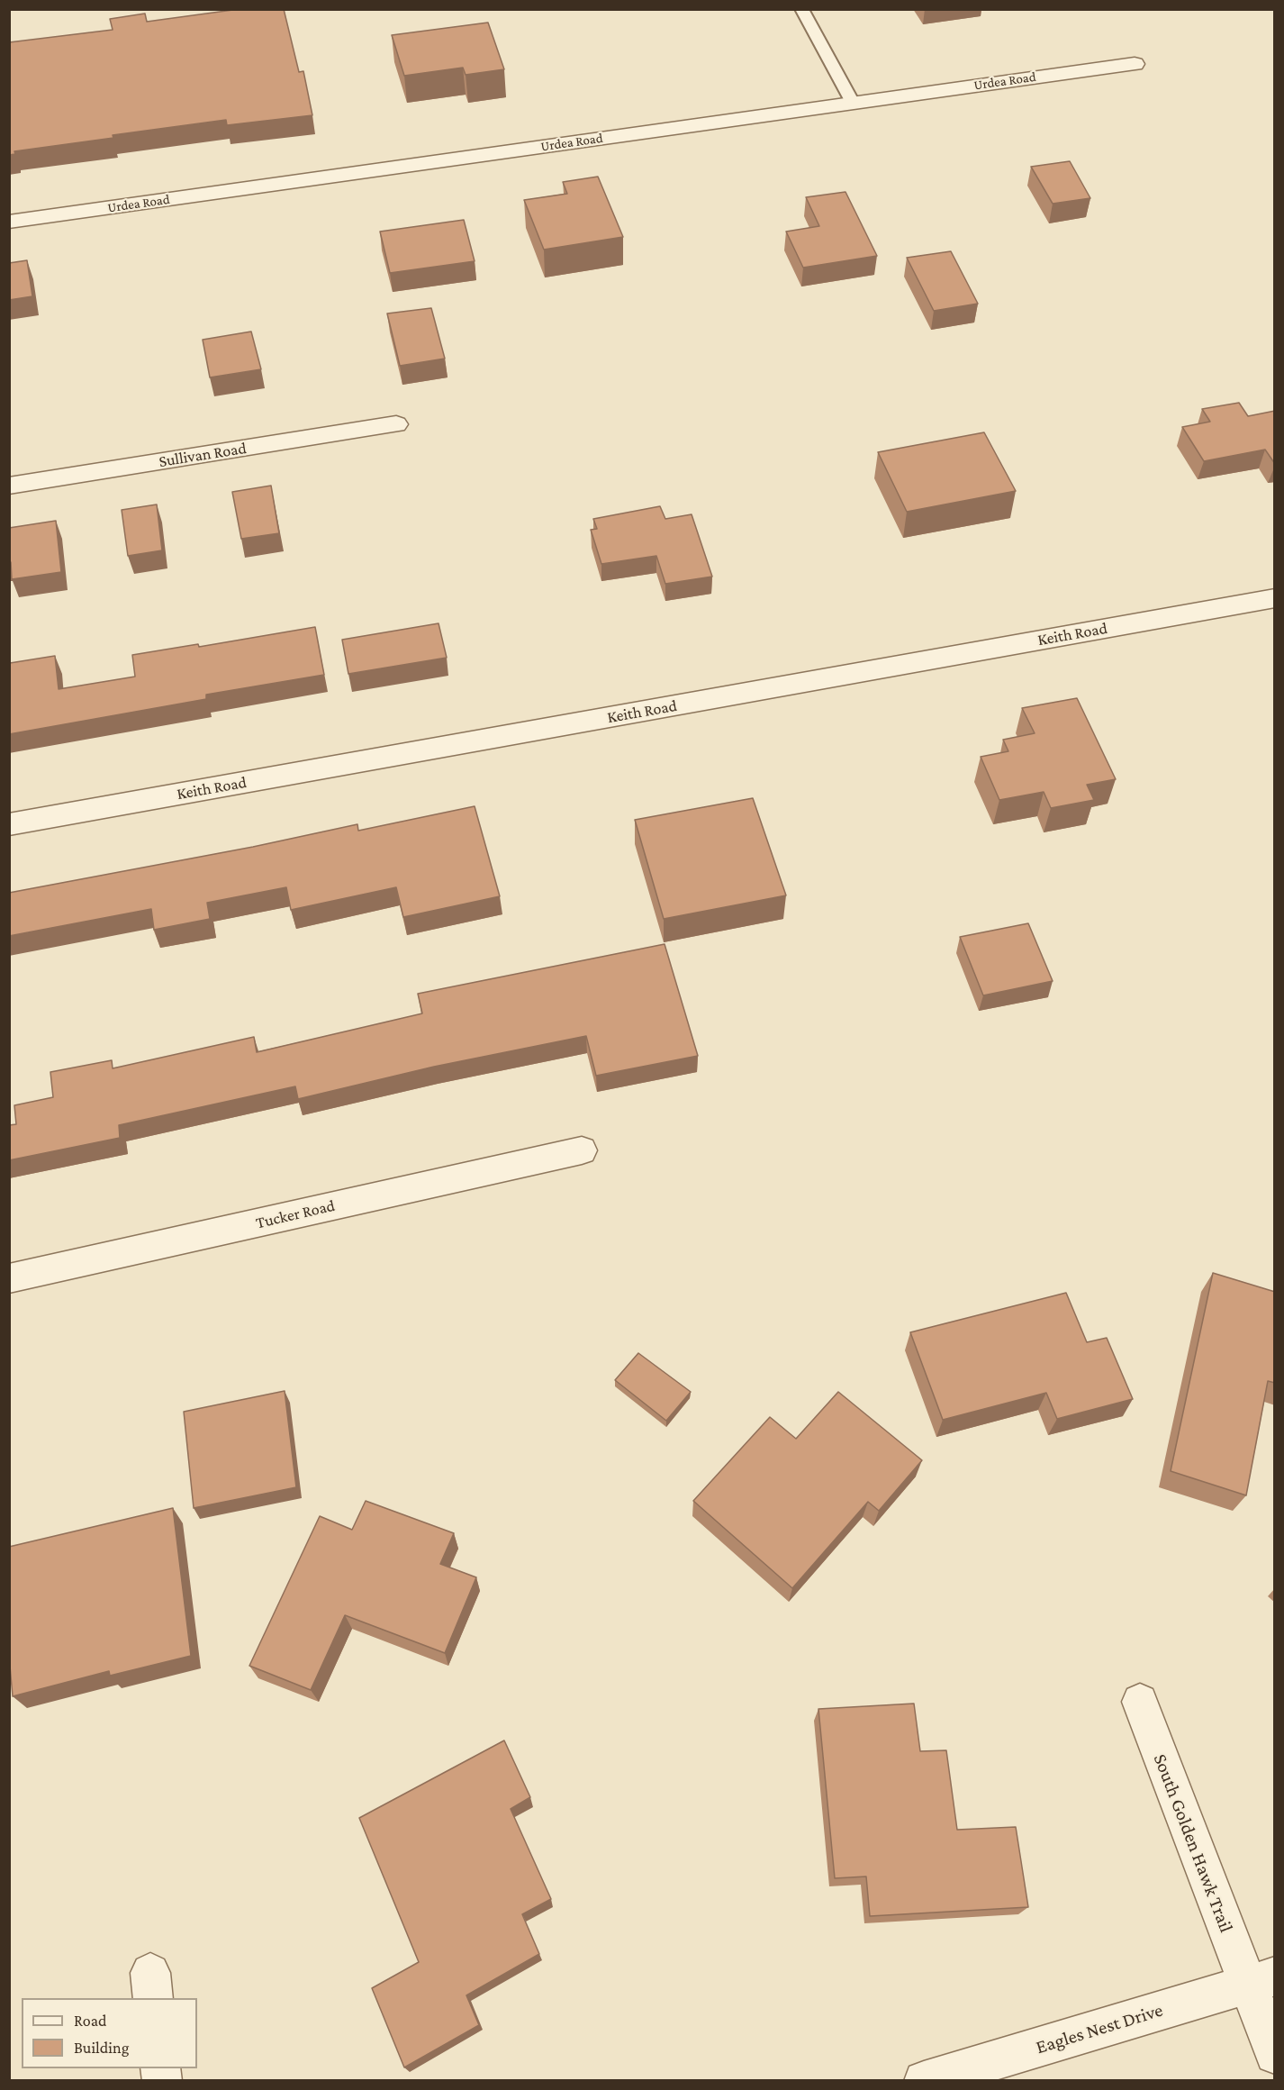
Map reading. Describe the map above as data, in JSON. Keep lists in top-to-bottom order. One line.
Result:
{"streets":{"street":["Urdea Road","Sullivan Road","Keith Road","Tucker Road","South Golden Hawk Trail","Eagles Nest Drive"]},"crossings":[["South Golden Hawk Trail","Eagles Nest Drive"]],"legend":["Road","Building"]}
